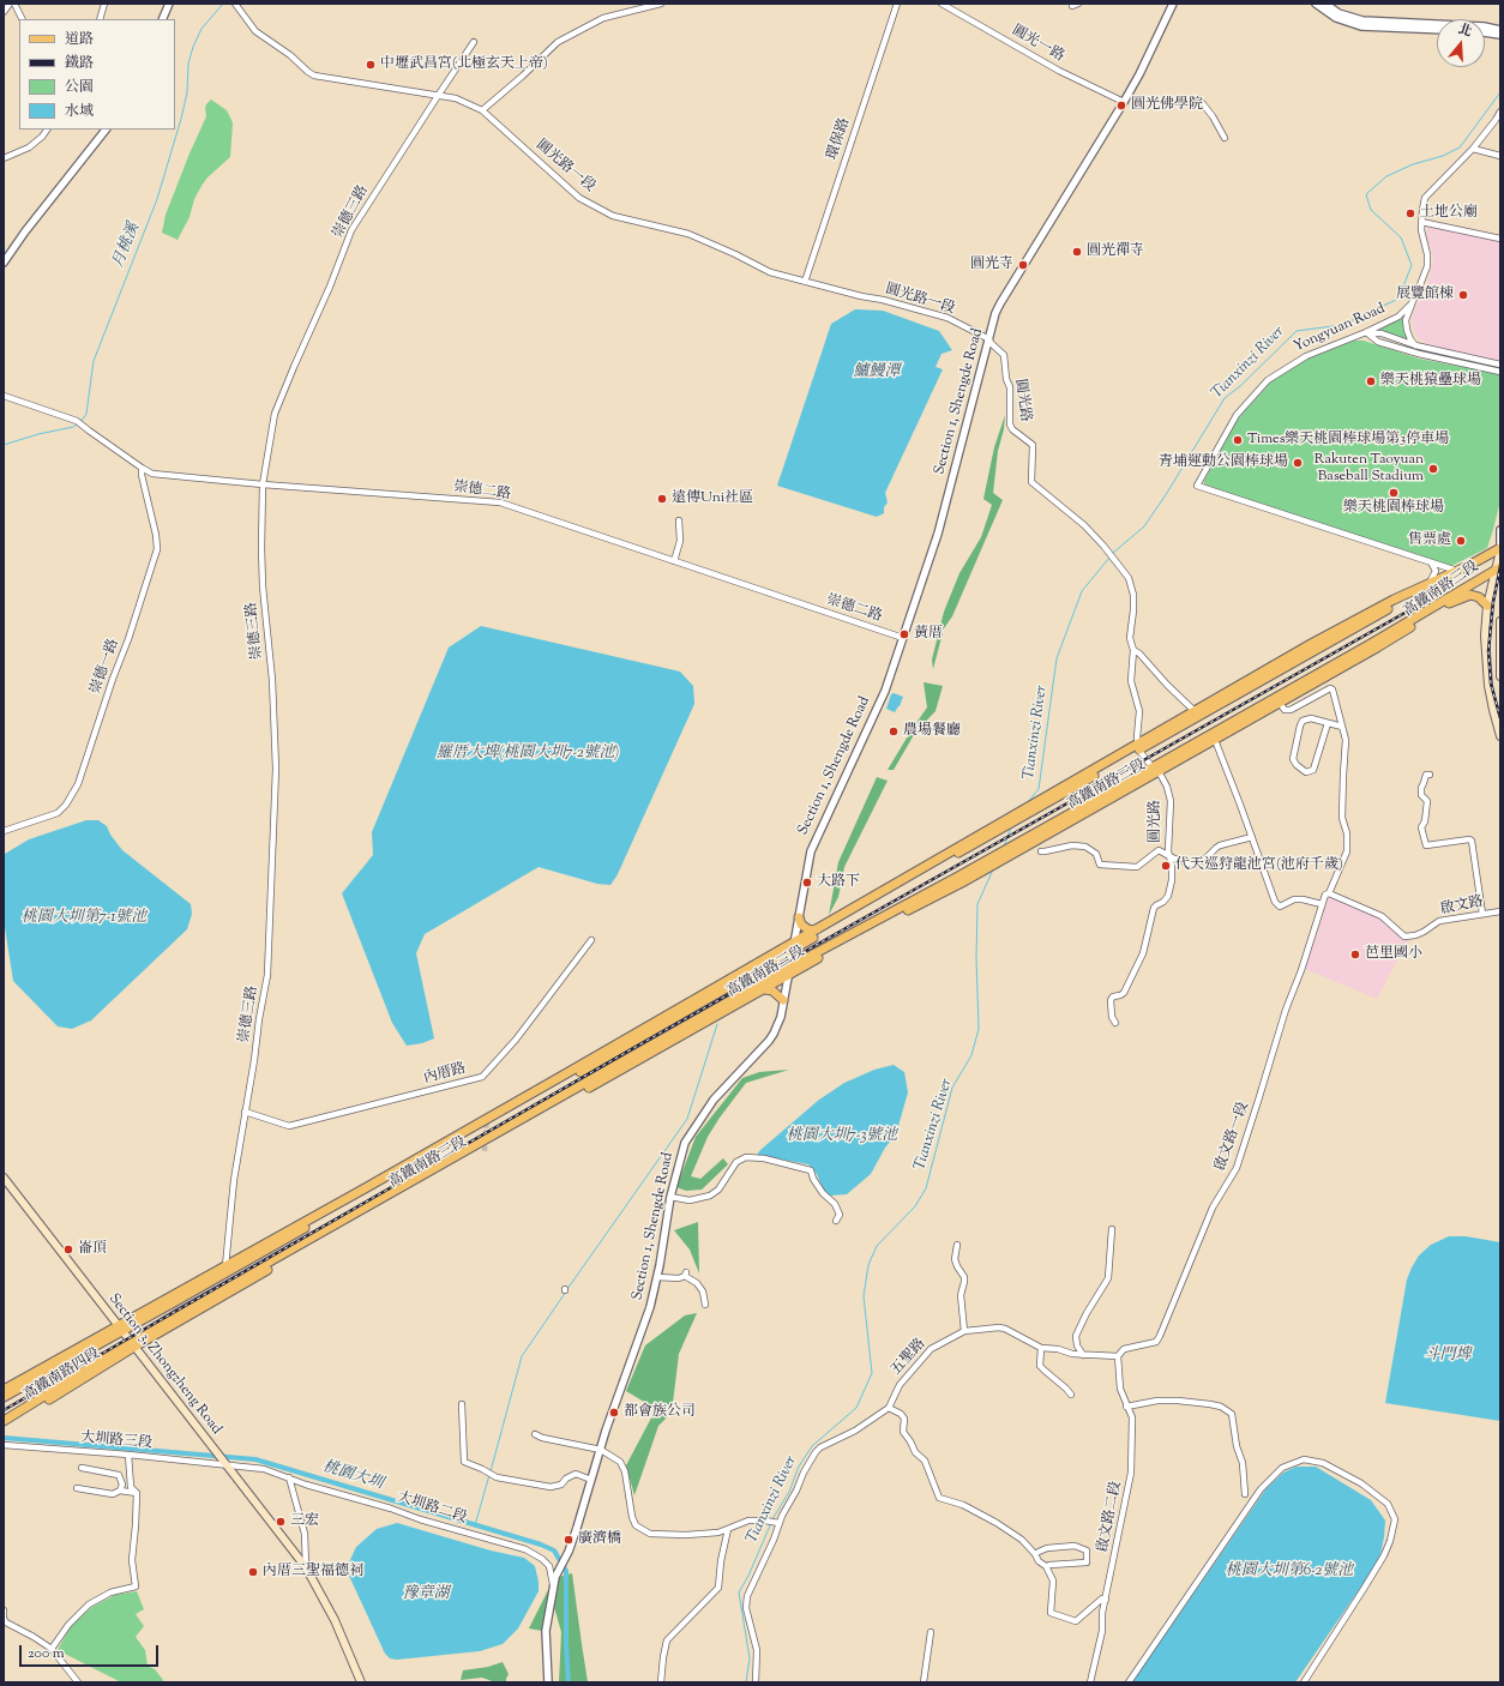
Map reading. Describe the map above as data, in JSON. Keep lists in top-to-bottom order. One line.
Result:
{"streets":{"main road":["高鐵南路三段","Section 3, Zhongzheng Road","高鐵南路四段"],"street":["圓光一路","環保路","圓光路一段","崇德三路","Yongyuan Road","圓光路","Section 1, Shengde Road","崇德二路","崇德一路","啟文路","內厝路","啟文路一段","五聖路","大圳路三段","大圳路二段","啟文路二段"]},"crossings":[["圓光一路","Section 1, Shengde Road"],["環保路","圓光路一段"],["圓光路一段","崇德三路"],["圓光路一段","圓光路"],["圓光路一段","Section 1, Shengde Road"],["崇德三路","崇德二路"],["崇德三路","高鐵南路三段"],["崇德三路","內厝路"],["圓光路","Section 1, Shengde Road"],["圓光路","高鐵南路三段"],["Section 1, Shengde Road","崇德二路"],["Section 1, Shengde Road","高鐵南路三段"],["Section 1, Shengde Road","大圳路二段"],["崇德二路","崇德一路"],["高鐵南路三段","啟文路一段"],["高鐵南路三段","Section 3, Zhongzheng Road"],["高鐵南路三段","高鐵南路四段"],["啟文路","啟文路一段"],["啟文路一段","五聖路"],["啟文路一段","啟文路二段"],["五聖路","啟文路二段"],["Section 3, Zhongzheng Road","高鐵南路四段"],["Section 3, Zhongzheng Road","大圳路三段"],["Section 3, Zhongzheng Road","大圳路二段"],["大圳路三段","大圳路二段"]],"water":["月桃溪","Tianxinzi River","鱸鰻潭","羅厝大埤(桃園大圳7-2號池)","桃園大圳第7-1號池","桃園大圳7-3號池","斗門埤","桃園大圳","桃園大圳第6-2號池","豫章湖"],"places":["中壢武昌宮(北極玄天上帝)","圓光佛學院","土地公廟","圓光禪寺","圓光寺","展覽館棟","樂天桃猿壘球場","Times樂天桃園棒球場第3停車場","青埔運動公園棒球場","Rakuten Taoyuan Baseball Stadium","樂天桃園棒球場","遠傳Uni社區","售票處","黃厝","農場餐廳","代天巡狩龍池宮(池府千歲)","大路下","芭里國小","崙頂","都會族公司","三宏","廣濟橋","內厝三聖福德祠"],"legend":["道路","鐵路","公園","水域"],"scale_bar":"200 m","north":"top"}
